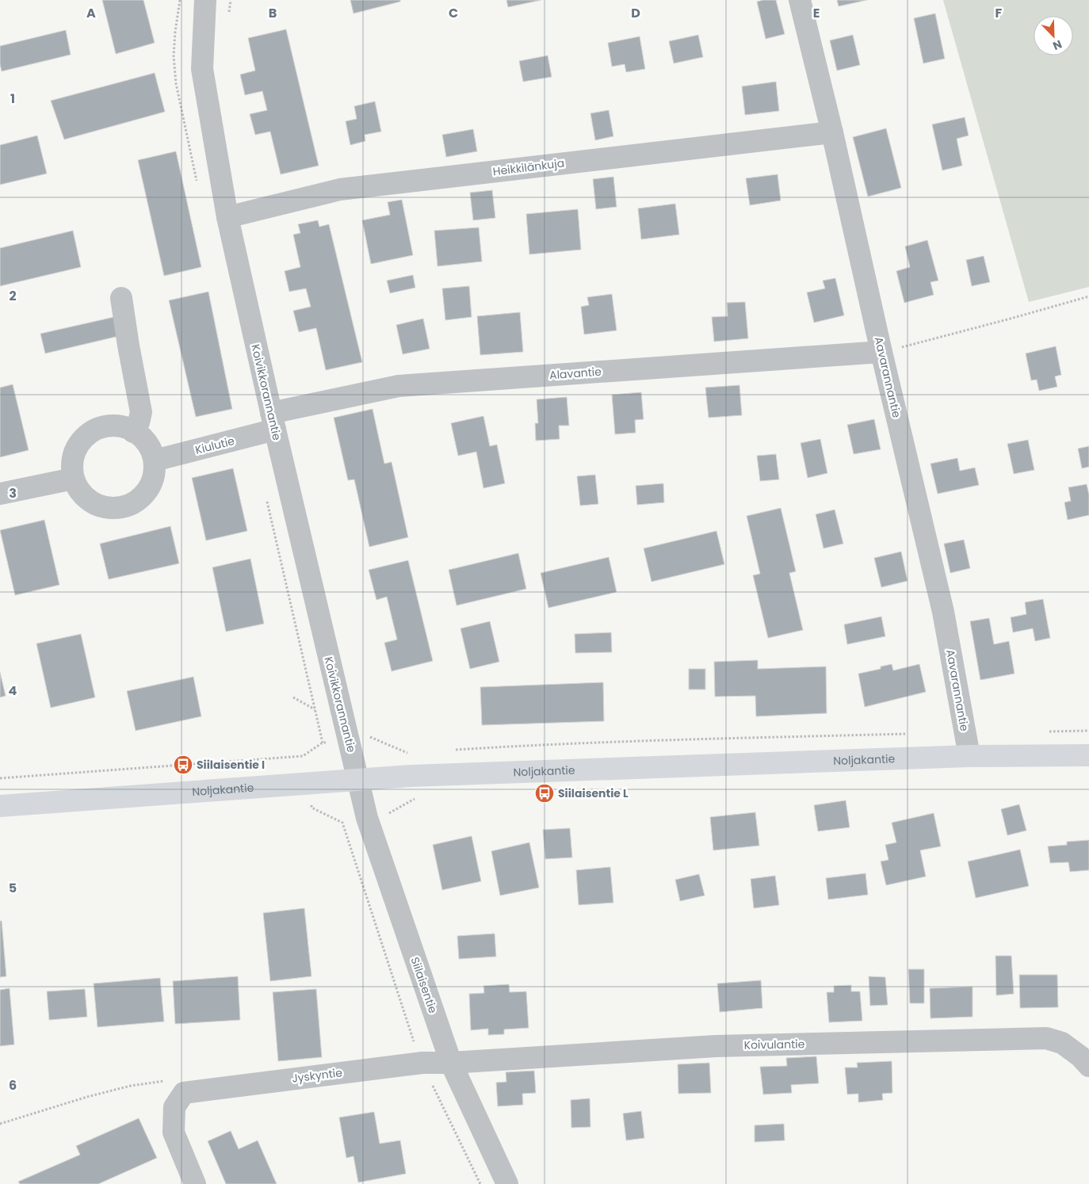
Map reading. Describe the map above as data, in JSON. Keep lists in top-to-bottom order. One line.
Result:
{"streets":{"main road":["Noljakantie"],"street":["Heikkilänkuja","Alavantie","Aavarannantie","Koivikkorannantie","Kiulutie","Siilaisentie","Koivulantie","Jyskyntie"]},"crossings":[["Heikkilänkuja","Aavarannantie"],["Heikkilänkuja","Koivikkorannantie"],["Alavantie","Aavarannantie"],["Alavantie","Koivikkorannantie"],["Alavantie","Kiulutie"],["Aavarannantie","Noljakantie"],["Koivikkorannantie","Kiulutie"],["Koivikkorannantie","Noljakantie"],["Koivikkorannantie","Siilaisentie"],["Noljakantie","Siilaisentie"],["Siilaisentie","Koivulantie"],["Siilaisentie","Jyskyntie"],["Koivulantie","Jyskyntie"]],"places":{"bus stop":["Siilaisentie I","Siilaisentie L"]},"north":"bottom right","grid":{"columns":["A","B","C","D","E","F"],"rows":["1","2","3","4","5","6"]}}
